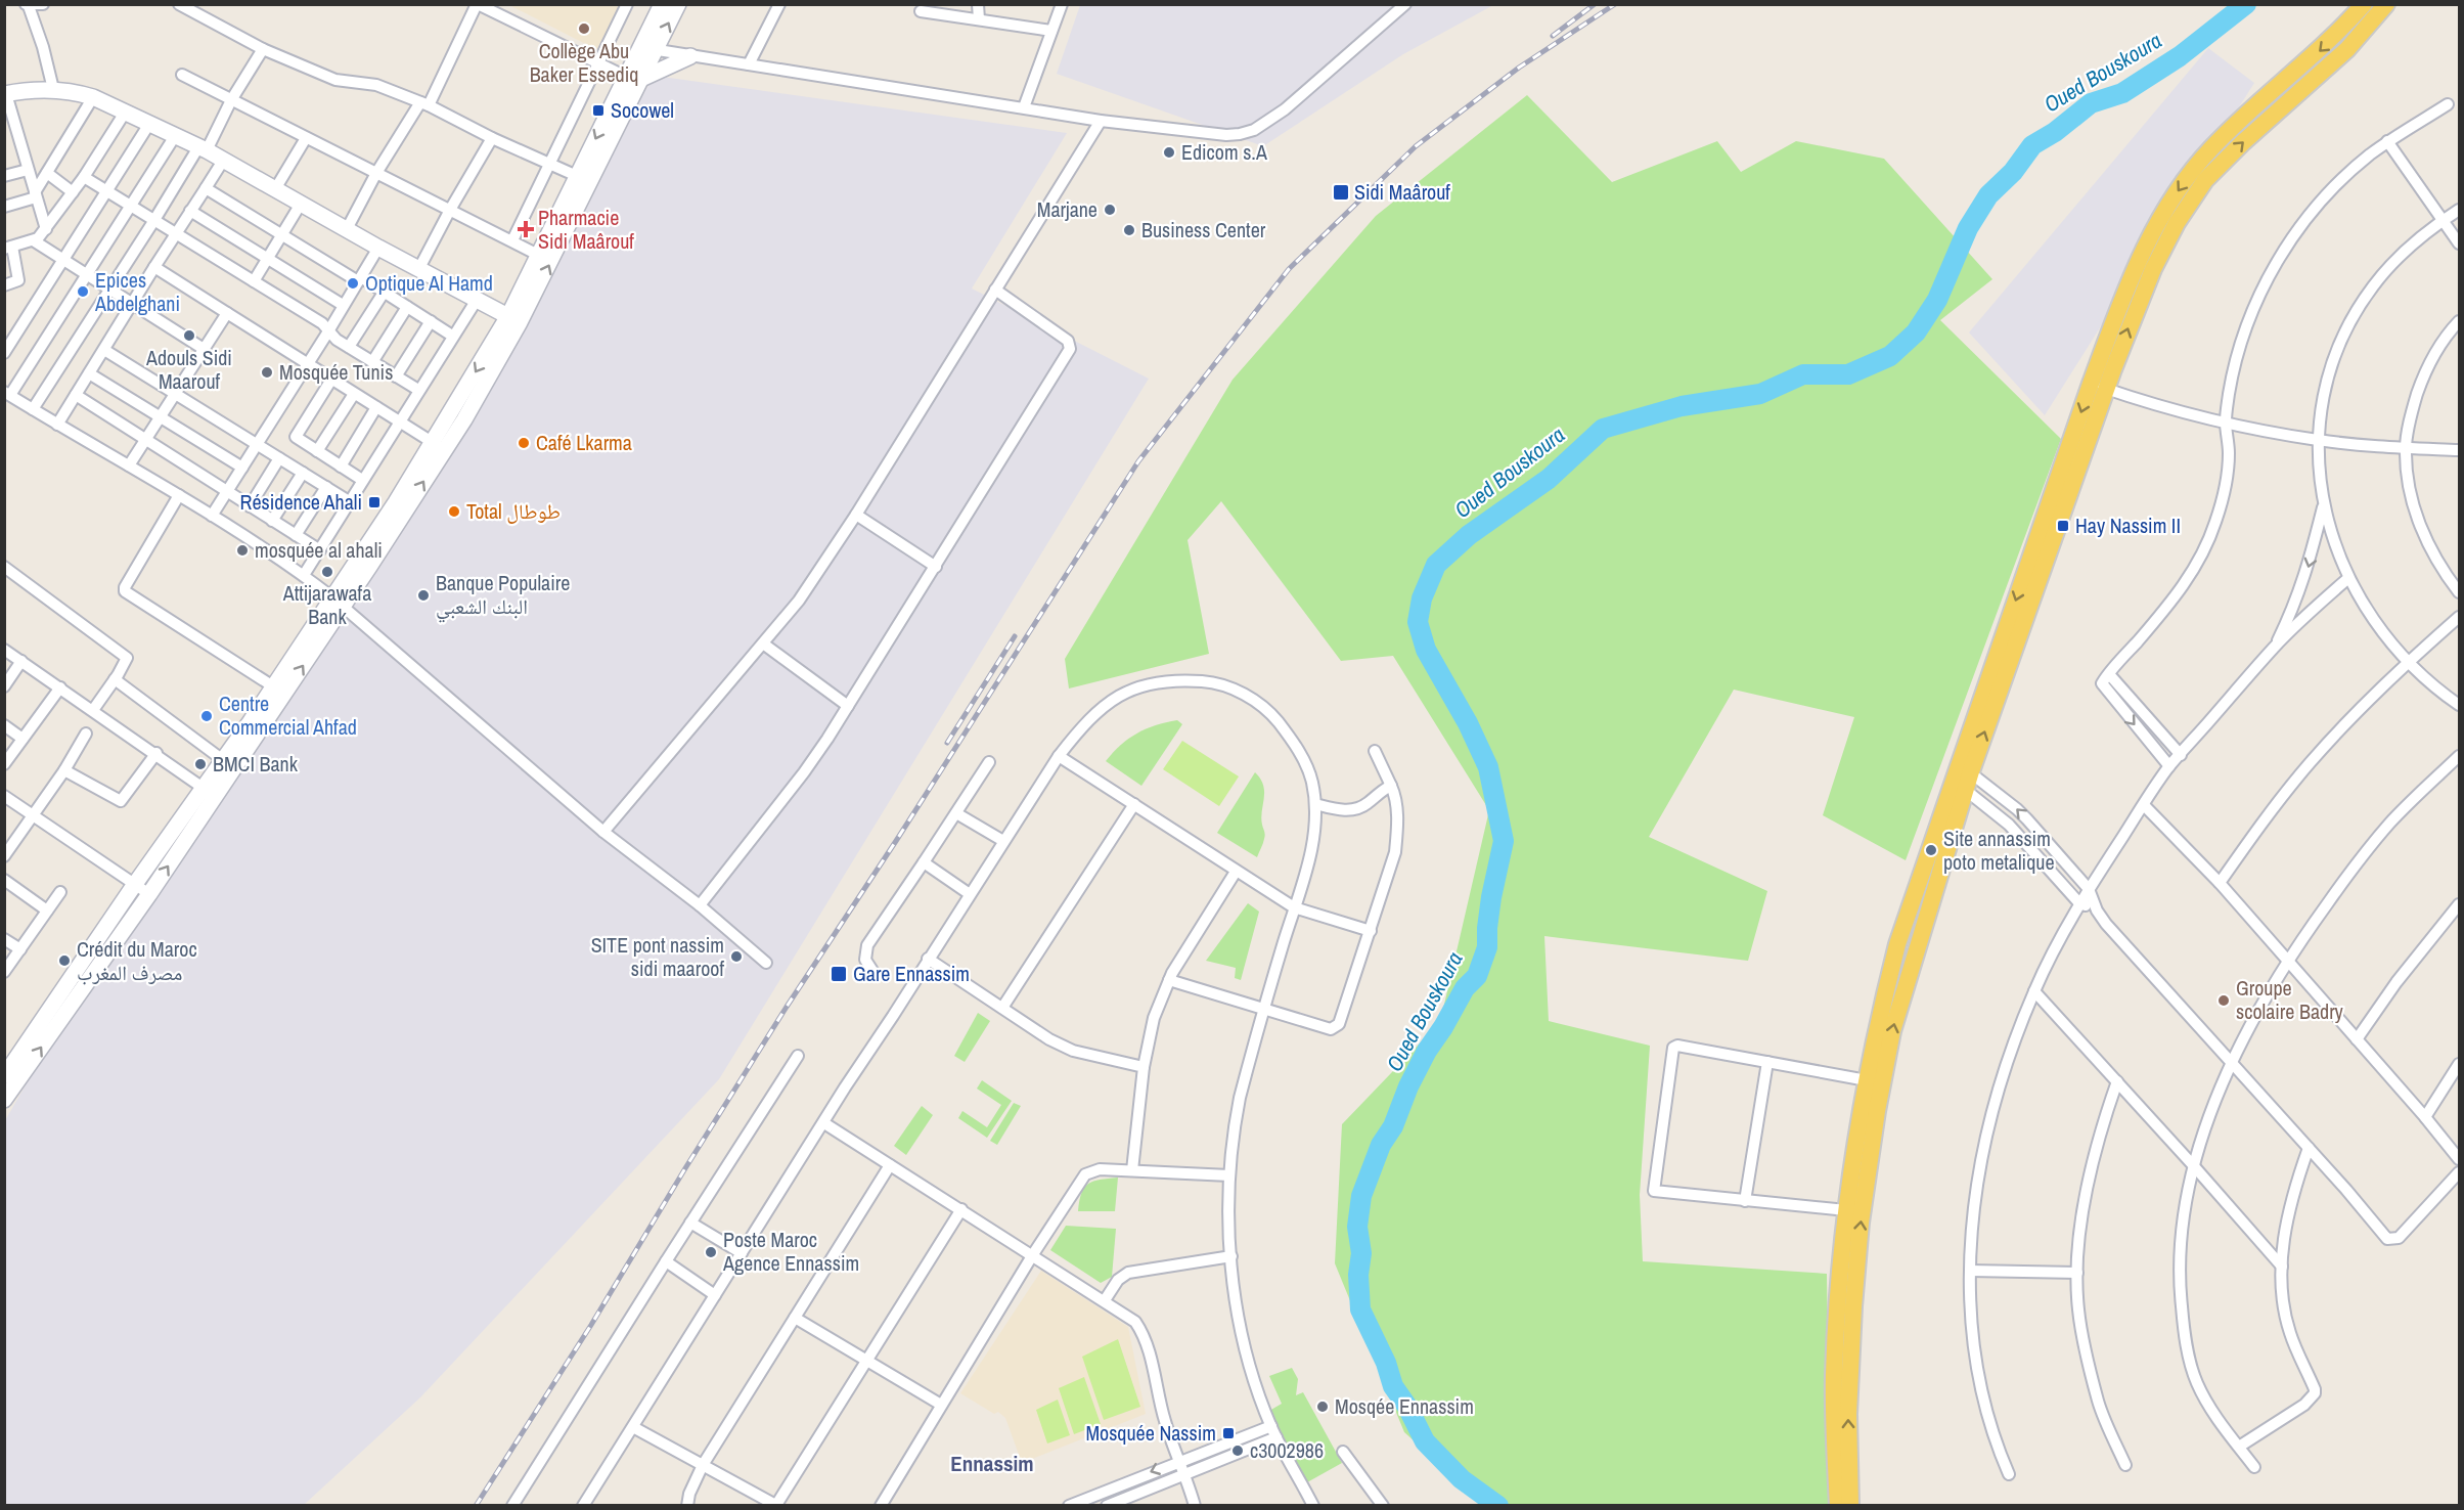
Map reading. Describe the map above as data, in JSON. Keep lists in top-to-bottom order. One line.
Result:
{"districts":["Ennassim"],"water":["Oued Bouskoura"],"places":{"other":["Collège Abu Baker Essediq","Edicom s.A","Marjane","Business Center","Optique Al Hamd","Epices Abdelghani","Adouls Sidi Maarouf","Mosquée Tunis","Café Lkarma","Total طوطال","mosquée al ahali","Attijarawafa Bank","Banque Populaire البنك الشعبي","Centre Commercial Ahfad","BMCI Bank","Site annassim poto metalique","SITE pont nassim sidi maaroof","Crédit du Maroc مصرف المغرب","Groupe scolaire Badry","Poste Maroc Agence Ennassim","Mosqée Ennassim","c3002986"],"transit":["Socowel","Sidi Maârouf","Résidence Ahali","Hay Nassim II","Gare Ennassim","Mosquée Nassim"],"health":["Pharmacie Sidi Maârouf"]}}
